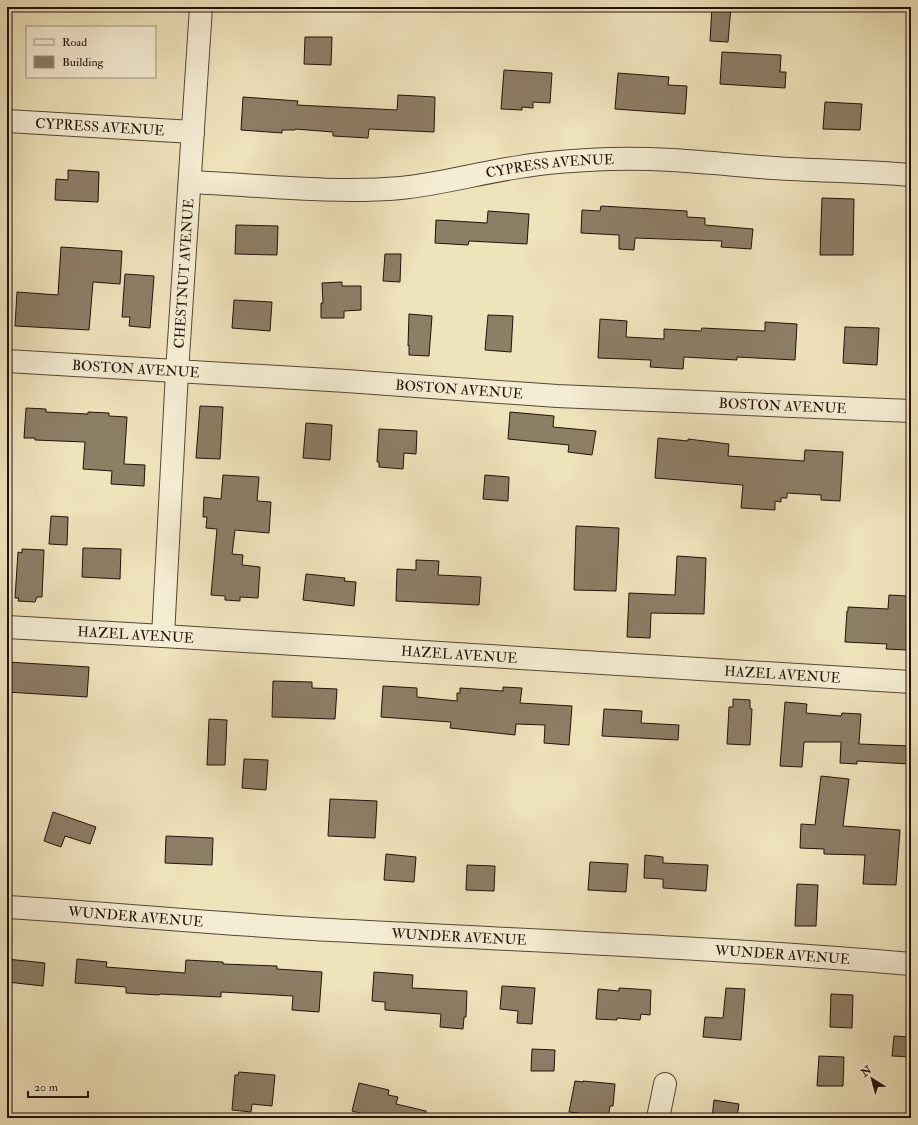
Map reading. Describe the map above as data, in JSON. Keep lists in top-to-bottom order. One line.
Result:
{"streets":{"street":["CYPRESS AVENUE","CHESTNUT AVENUE","BOSTON AVENUE","HAZEL AVENUE","WUNDER AVENUE"]},"crossings":[["CYPRESS AVENUE","CHESTNUT AVENUE"],["CHESTNUT AVENUE","BOSTON AVENUE"],["CHESTNUT AVENUE","HAZEL AVENUE"]],"legend":["Road","Building"],"scale_bar":"20 m","north":"top left"}
